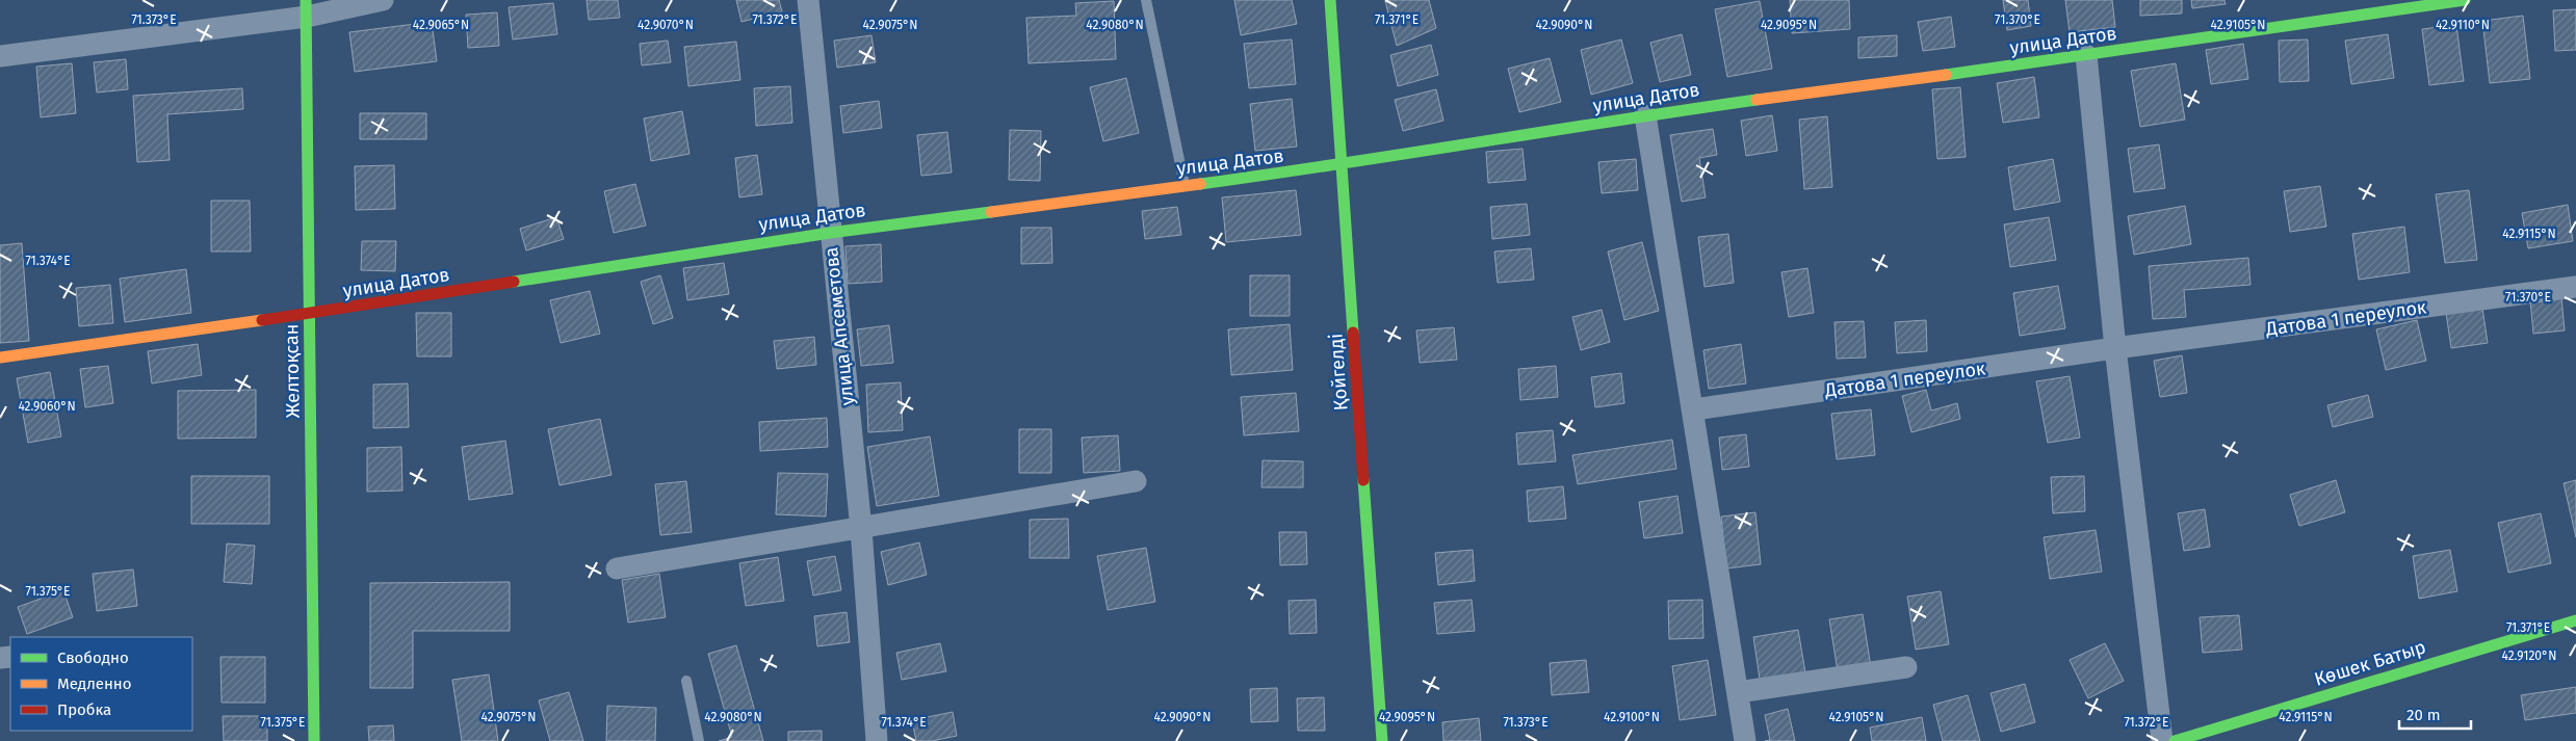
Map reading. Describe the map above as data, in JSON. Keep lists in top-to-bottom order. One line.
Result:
{"streets":{"street":["улица Датов","Датова 1 переулок","улица Апсеметова","Желтоқсан","Қойгелді","Көшек Батыр"]},"crossings":[["улица Датов","улица Апсеметова"],["улица Датов","Желтоқсан"],["улица Датов","Қойгелді"]],"legend":["Свободно","Медленно","Пробка"],"scale_bar":"20 m","coordinates":["71.373°E","71.371°E","71.370°E","71.372°E","42.9065°N","42.9070°N","42.9075°N","42.9080°N","42.9090°N","42.9095°N","42.9105°N","42.9110°N","42.9115°N","71.374°E","42.9060°N","71.375°E","42.9120°N","42.9100°N"]}
